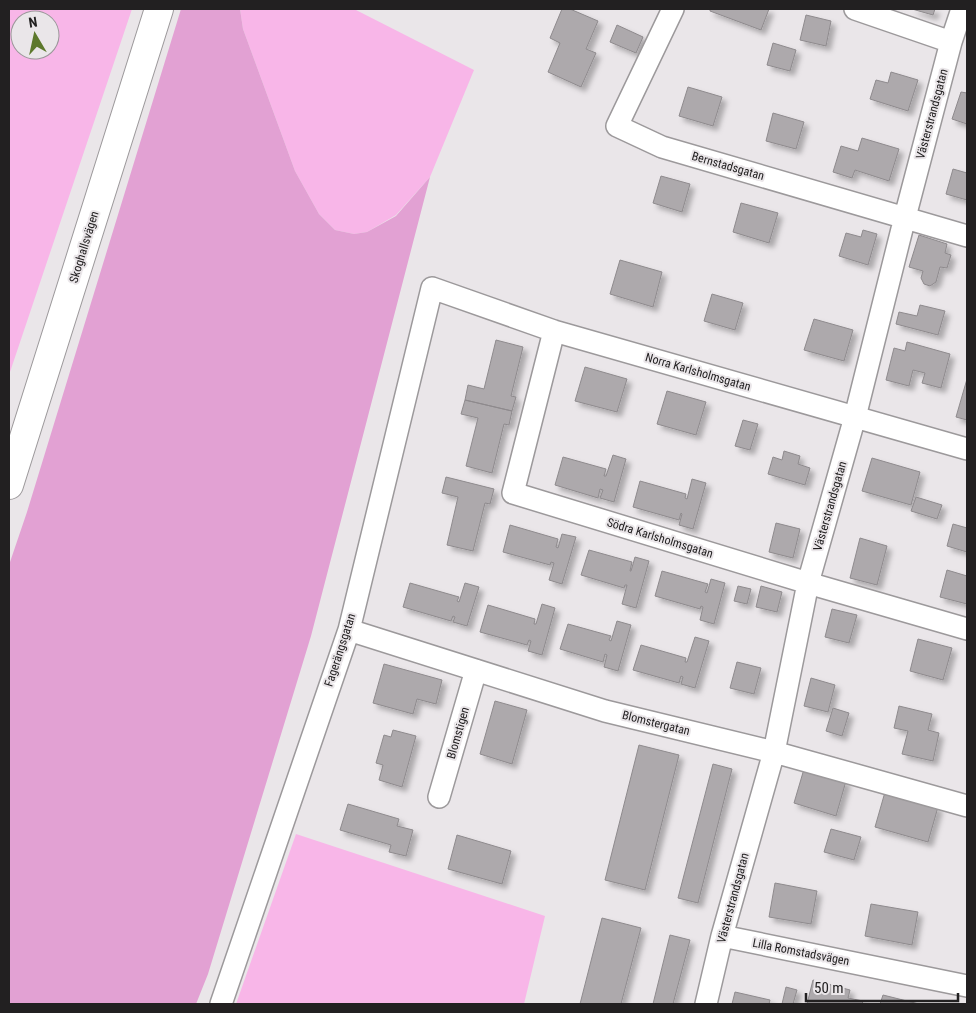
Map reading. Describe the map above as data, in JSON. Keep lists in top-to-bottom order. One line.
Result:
{"streets":{"main road":["Skoghallsvägen"],"street":["Västerstrandsgatan","Bernstadsgatan","Norra Karlsholmsgatan","Södra Karlsholmsgatan","Fagerängsgatan","Blomstergatan","Blomstigen","Lilla Romstadsvägen"]},"crossings":[["Västerstrandsgatan","Bernstadsgatan"],["Västerstrandsgatan","Norra Karlsholmsgatan"],["Västerstrandsgatan","Södra Karlsholmsgatan"],["Västerstrandsgatan","Blomstergatan"],["Västerstrandsgatan","Lilla Romstadsvägen"],["Norra Karlsholmsgatan","Södra Karlsholmsgatan"],["Norra Karlsholmsgatan","Fagerängsgatan"],["Fagerängsgatan","Blomstergatan"],["Blomstergatan","Blomstigen"]],"scale_bar":"50 m","north":"top"}
